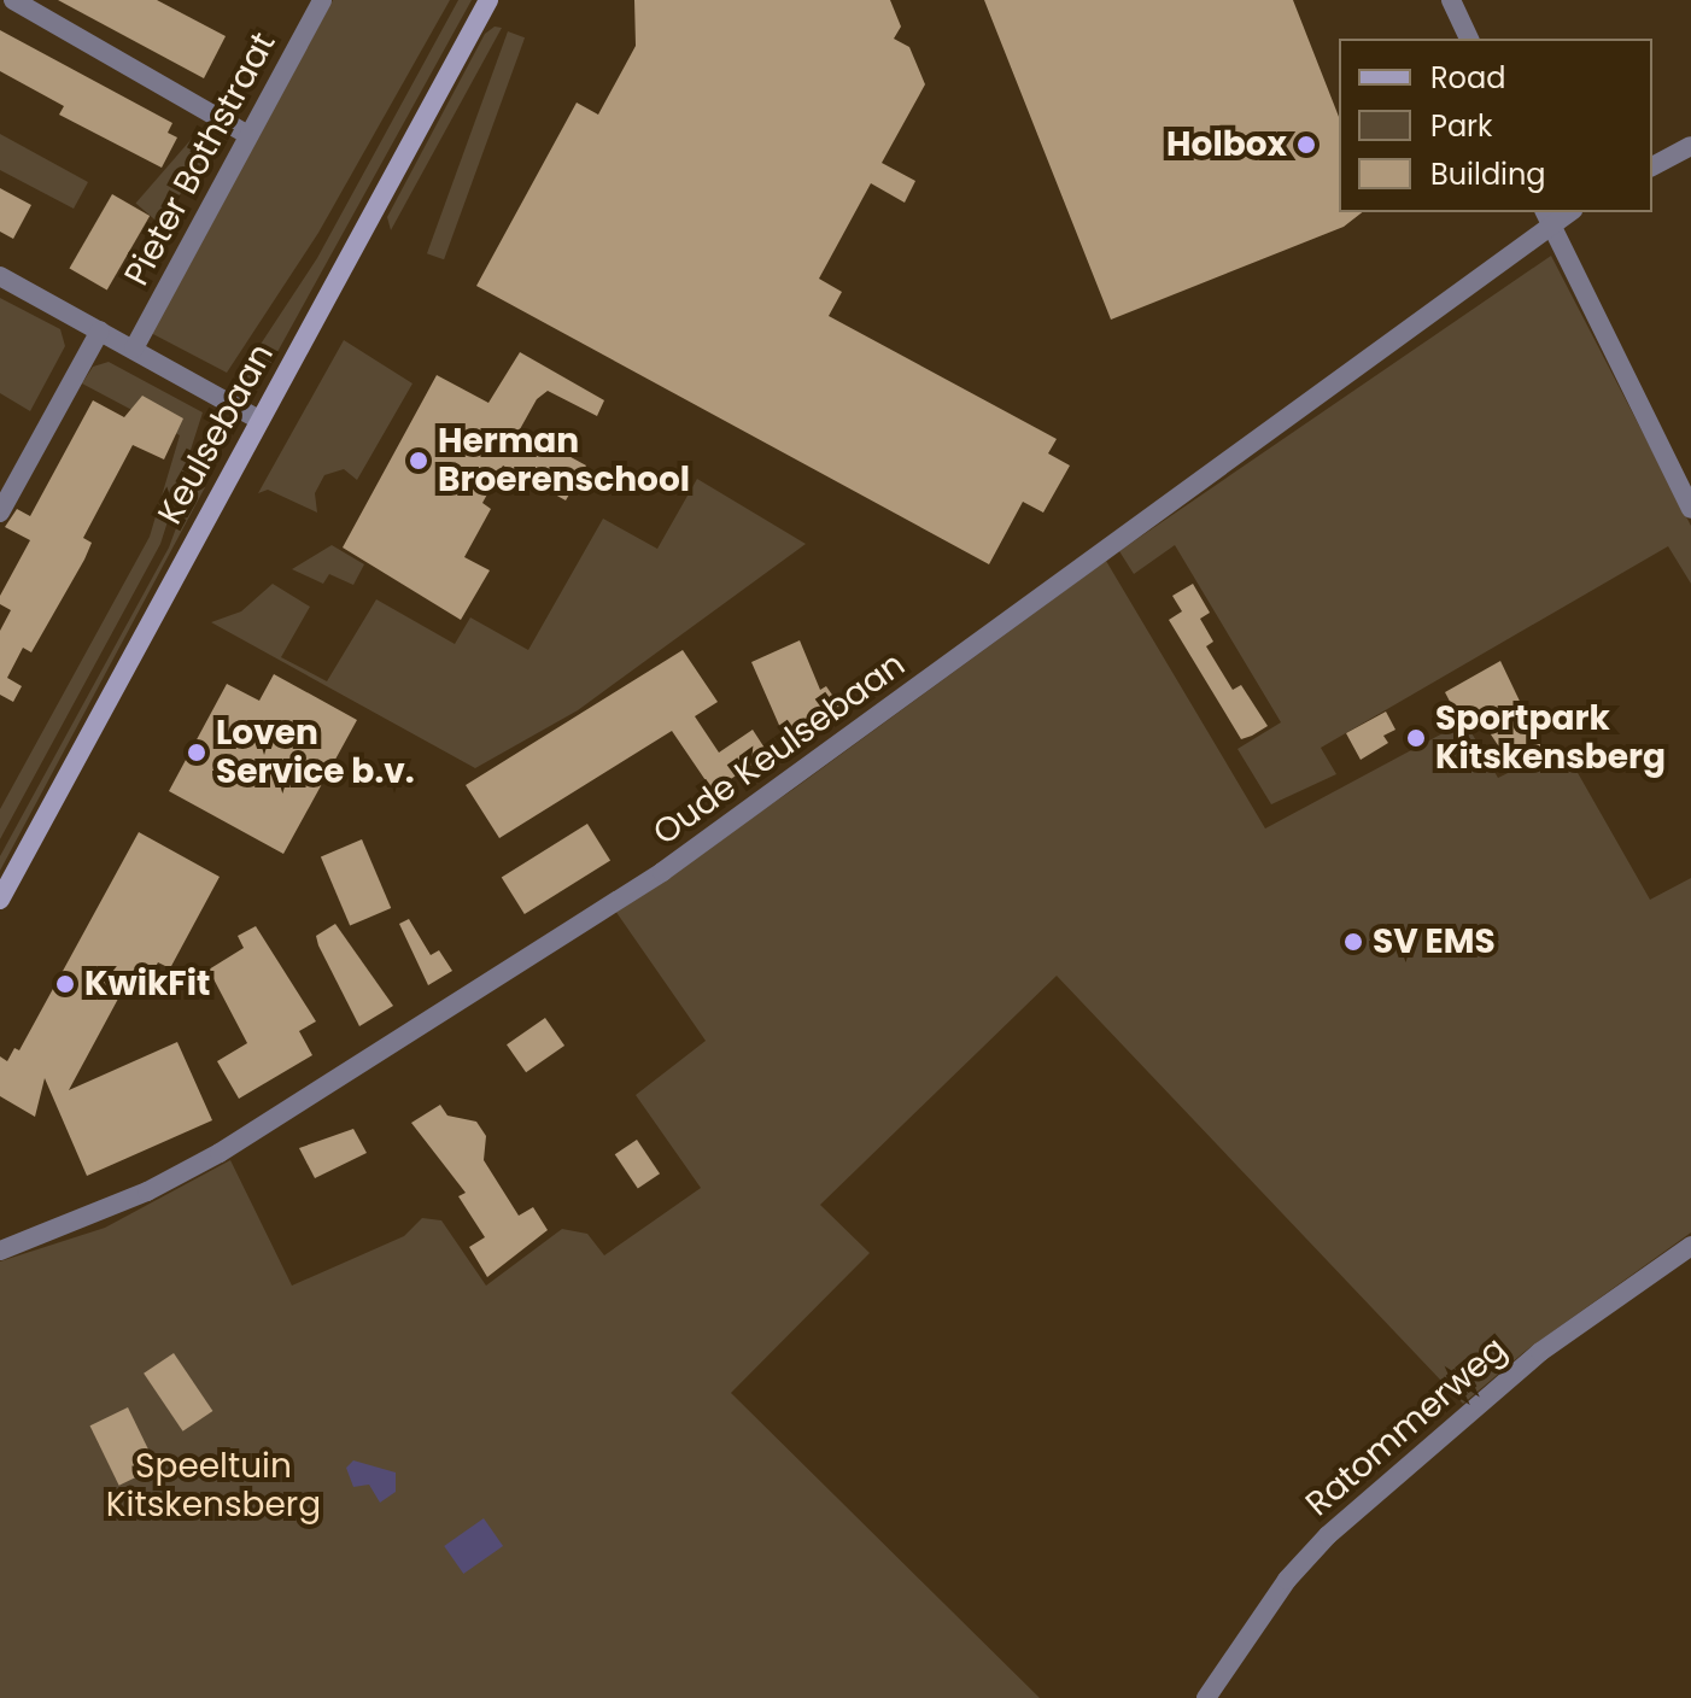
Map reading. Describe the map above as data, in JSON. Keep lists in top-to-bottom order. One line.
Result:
{"streets":{"street":["Pieter Bothstraat","Keulsebaan","Oude Keulsebaan","Ratommerweg"]},"parks":["Speeltuin Kitskensberg"],"places":["Holbox","Herman Broerenschool","Sportpark Kitskensberg","Loven Service b.v.","SV EMS","KwikFit"],"legend":["Road","Park","Building"]}
